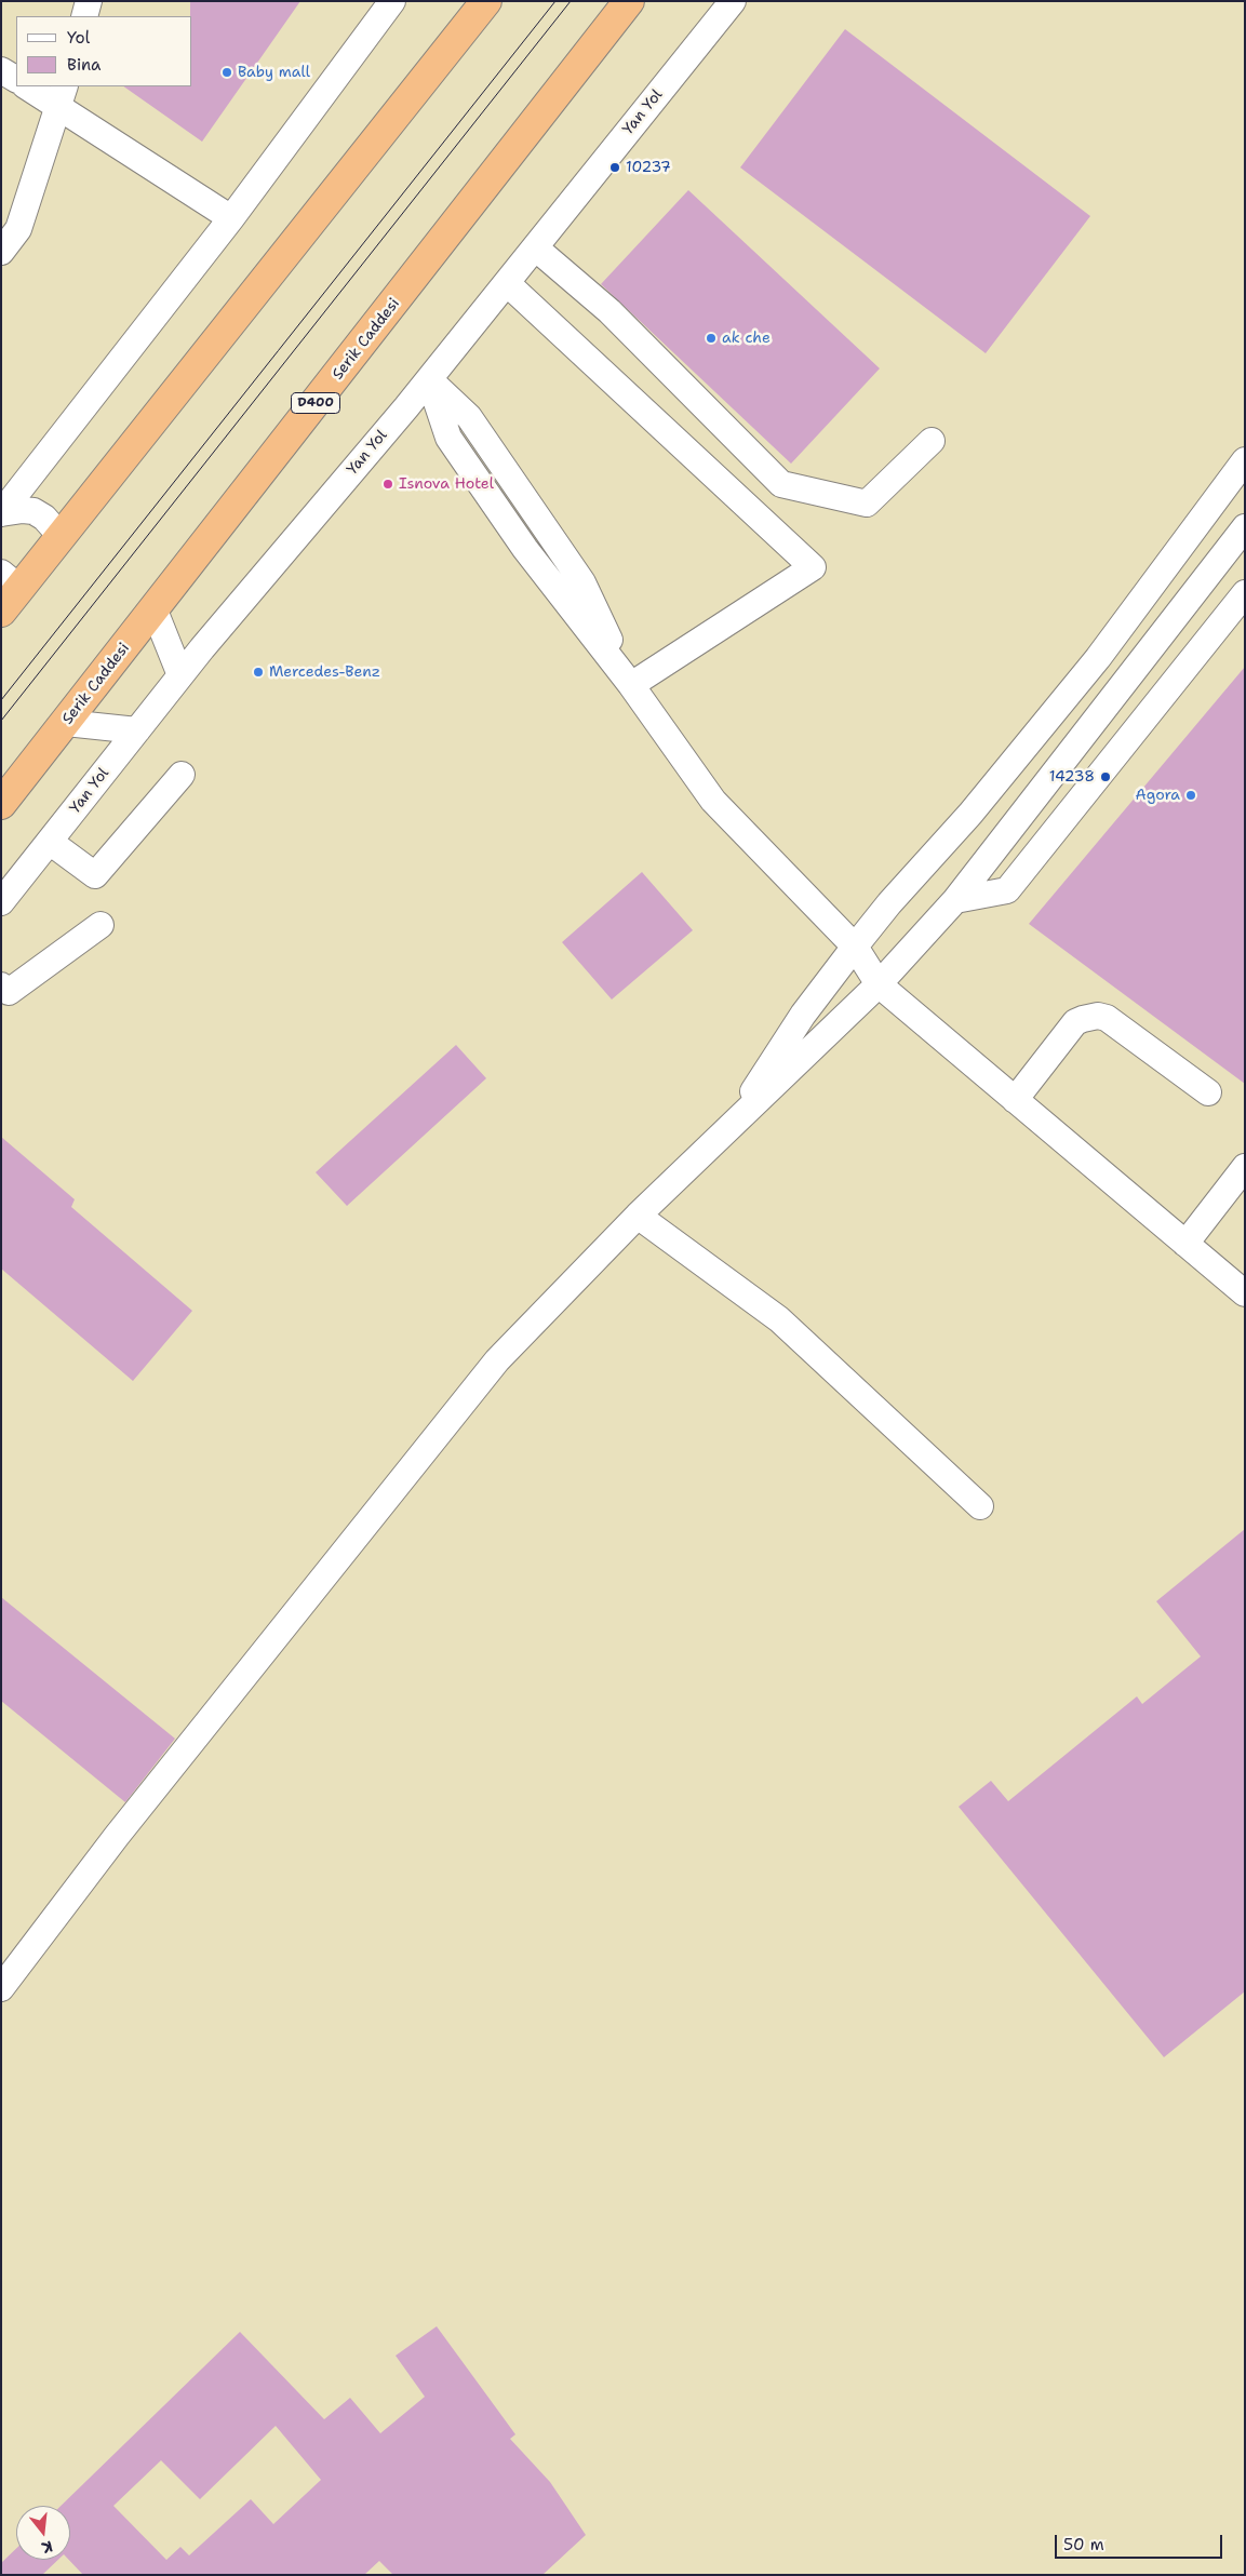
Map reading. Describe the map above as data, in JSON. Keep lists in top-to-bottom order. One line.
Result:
{"streets":{"highway":["Serik Caddesi","D400"],"street":["Yan Yol"]},"places":["Baby mall","10237","ak che","Isnova Hotel","Mercedes-Benz","14238","Agora"],"legend":["Yol","Bina"],"scale_bar":"50 m","north":"bottom"}
